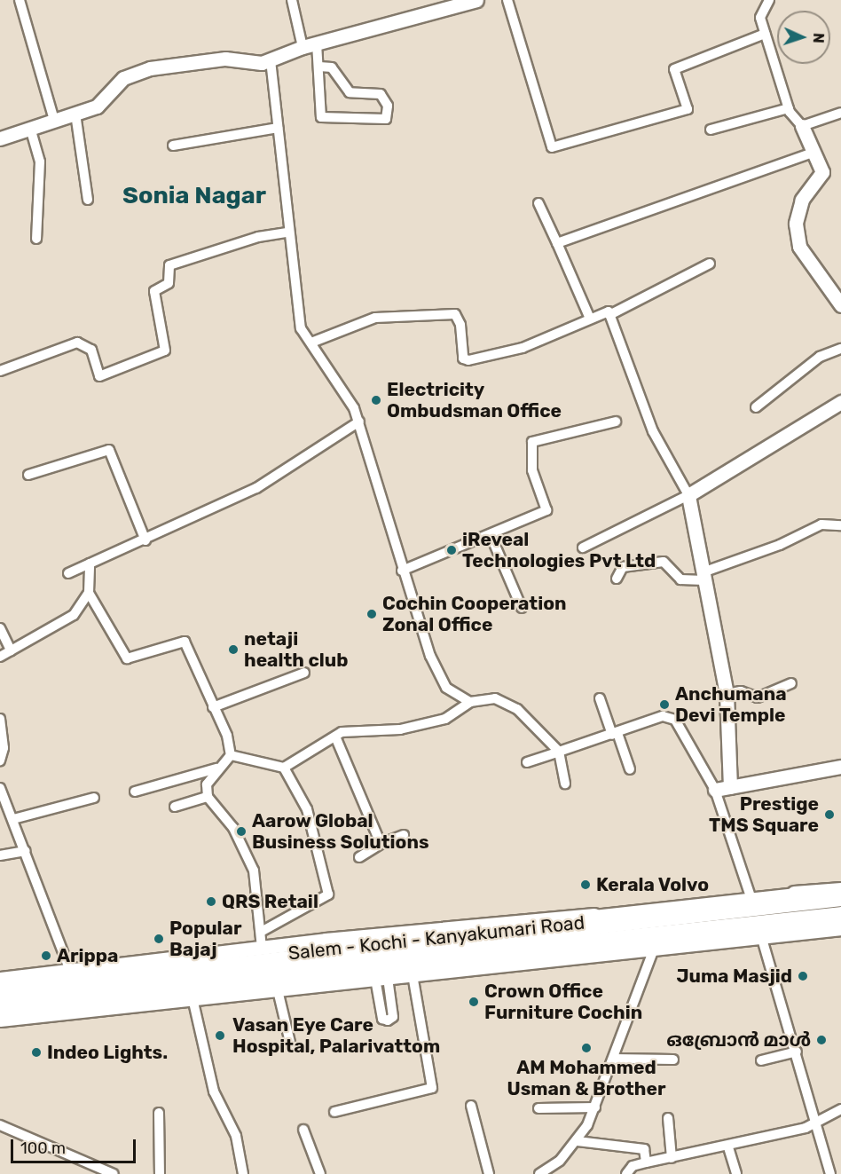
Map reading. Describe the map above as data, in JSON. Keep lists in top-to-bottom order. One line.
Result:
{"streets":{"highway":["Salem - Kochi - Kanyakumari Road"]},"districts":["Sonia Nagar"],"places":["Electricity Ombudsman Office","iReveal Technologies Pvt Ltd","Cochin Cooperation Zonal Office","netaji health club","Anchumana Devi Temple","Prestige TMS Square","Aarow Global Business Solutions","Kerala Volvo","QRS Retail","Popular Bajaj","Arippa","Juma Masjid","Crown Office Furniture Cochin","Vasan Eye Care Hospital, Palarivattom","ഒബ്രോൻ മാൾ","AM Mohammed Usman & Brother","Indeo Lights."],"scale_bar":"100 m","north":"right"}
